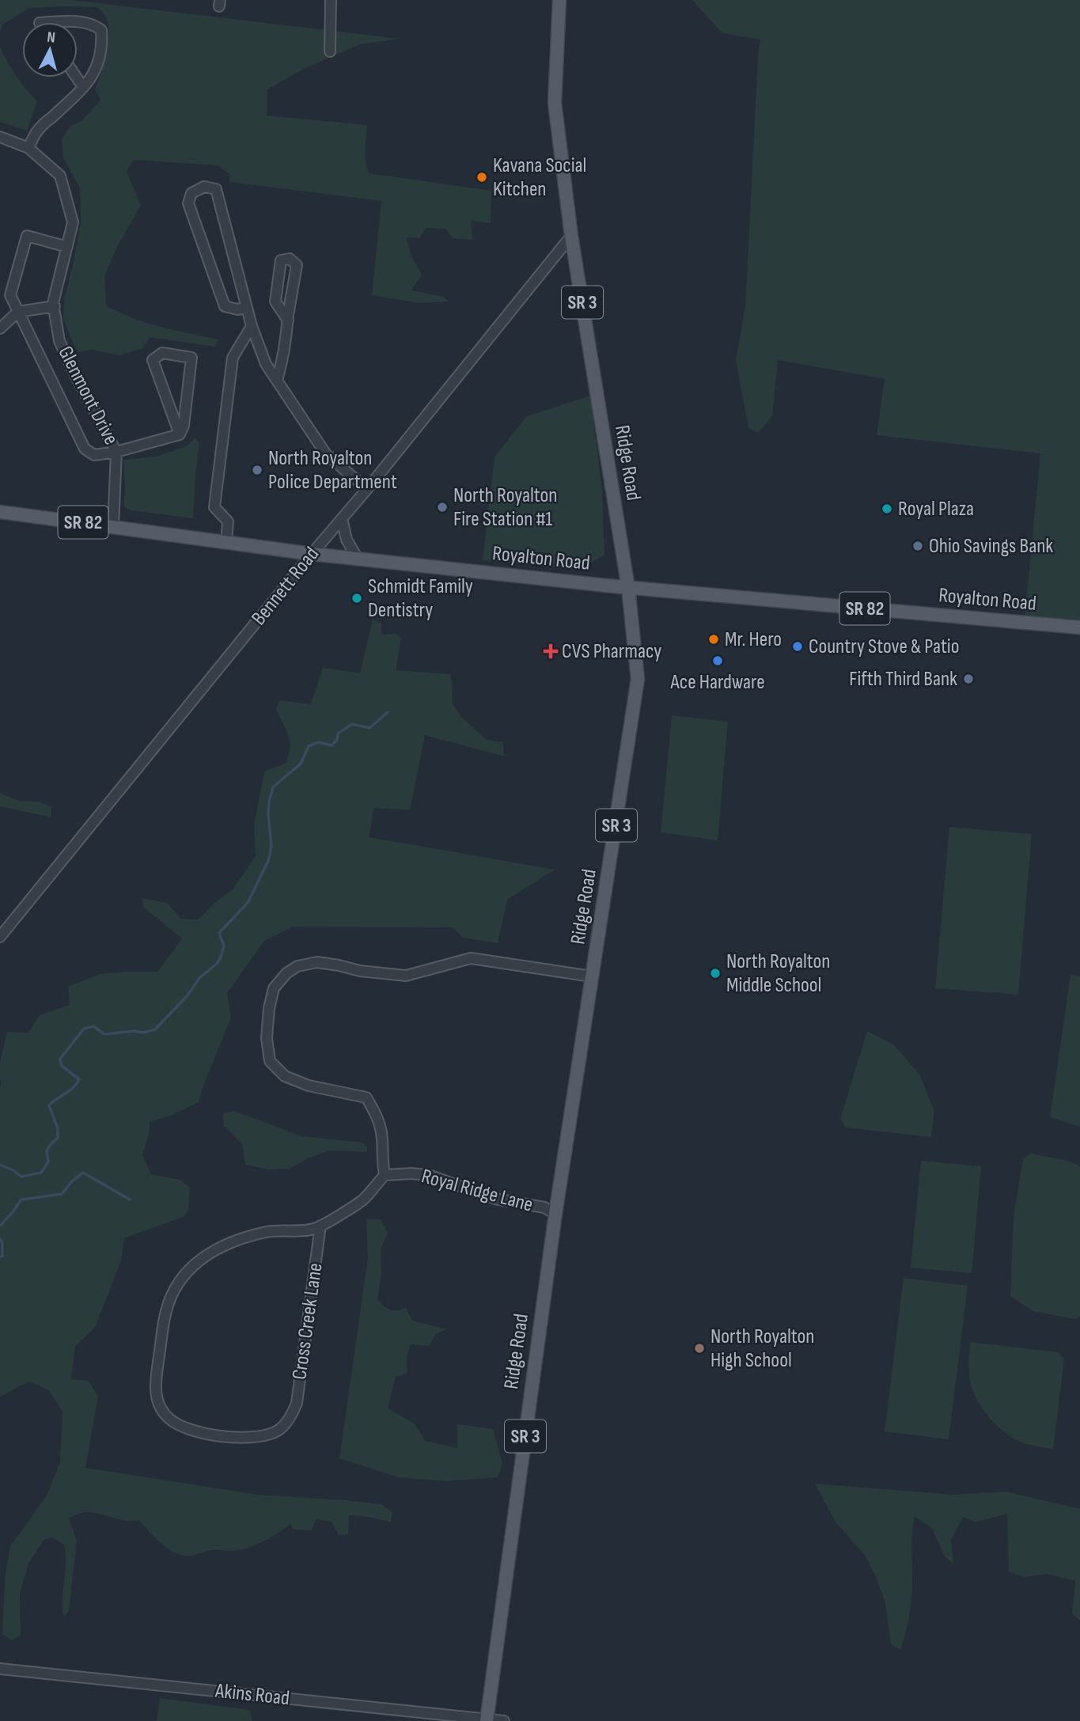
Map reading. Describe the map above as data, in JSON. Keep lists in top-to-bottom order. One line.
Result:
{"streets":{"main road":["SR 3","Ridge Road","SR 82","Royalton Road"],"street":["Glenmont Drive","Bennett Road","Royal Ridge Lane","Cross Creek Lane","Akins Road"]},"crossings":[["Glenmont Drive","Royalton Road"],["Ridge Road","Royalton Road"],["Ridge Road","Bennett Road"],["Ridge Road","Royal Ridge Lane"],["Ridge Road","Akins Road"],["Royalton Road","Bennett Road"]],"places":{"other":["Kavana Social Kitchen","North Royalton Police Department","North Royalton Fire Station #1","Royal Plaza","Ohio Savings Bank","Schmidt Family Dentistry","Mr. Hero","Country Stove & Patio","Ace Hardware","Fifth Third Bank","North Royalton Middle School","North Royalton High School"],"health":["CVS Pharmacy"]},"north":"top"}
